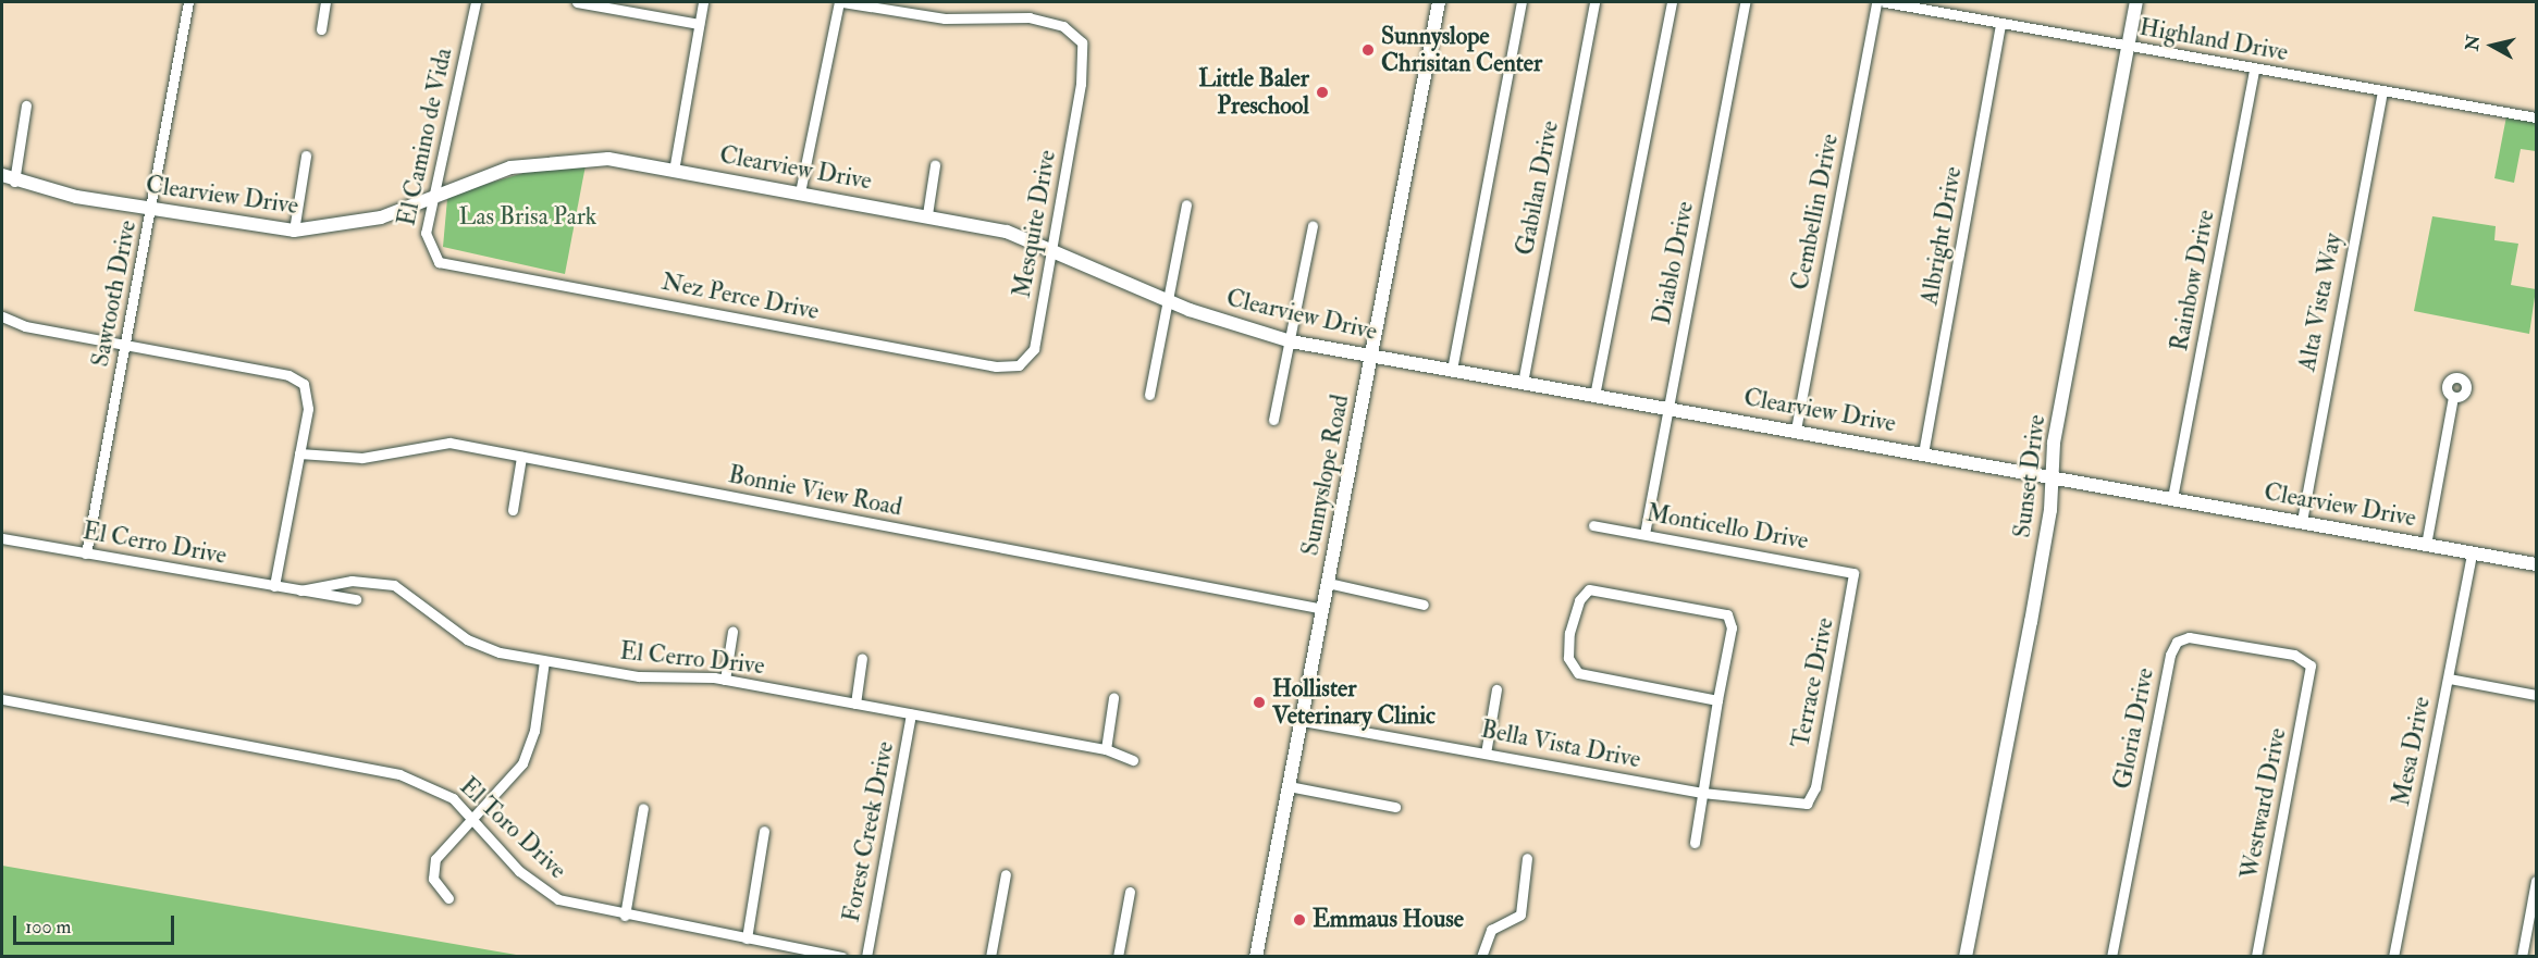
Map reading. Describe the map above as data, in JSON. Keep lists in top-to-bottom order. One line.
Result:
{"streets":{"street":["Highland Drive","El Camino de Vida","Clearview Drive","Gabilan Drive","Cembellin Drive","Mesquite Drive","Albright Drive","Diablo Drive","Rainbow Drive","Sawtooth Drive","Nez Perce Drive","Alta Vista Way","Sunnyslope Road","Sunset Drive","Bonnie View Road","Monticello Drive","El Cerro Drive","Terrace Drive","Gloria Drive","Bella Vista Drive","Mesa Drive","Westward Drive","El Toro Drive","Forest Creek Drive"]},"crossings":[["Highland Drive","Albright Drive"],["Highland Drive","Rainbow Drive"],["Highland Drive","Alta Vista Way"],["Highland Drive","Sunset Drive"],["El Camino de Vida","Clearview Drive"],["El Camino de Vida","Nez Perce Drive"],["Clearview Drive","Gabilan Drive"],["Clearview Drive","Cembellin Drive"],["Clearview Drive","Mesquite Drive"],["Clearview Drive","Albright Drive"],["Clearview Drive","Diablo Drive"],["Clearview Drive","Rainbow Drive"],["Clearview Drive","Sawtooth Drive"],["Clearview Drive","Alta Vista Way"],["Clearview Drive","Sunnyslope Road"],["Clearview Drive","Sunset Drive"],["Clearview Drive","Mesa Drive"],["Mesquite Drive","Nez Perce Drive"],["Diablo Drive","Monticello Drive"],["Sawtooth Drive","El Cerro Drive"],["Sunnyslope Road","Bonnie View Road"],["Sunnyslope Road","Bella Vista Drive"],["Monticello Drive","Terrace Drive"],["El Cerro Drive","Forest Creek Drive"],["Terrace Drive","Bella Vista Drive"],["Gloria Drive","Westward Drive"]],"parks":["Las Brisa Park"],"places":["Sunnyslope Chrisitan Center","Little Baler Preschool","Hollister Veterinary Clinic","Emmaus House"],"scale_bar":"100 m","north":"left"}
